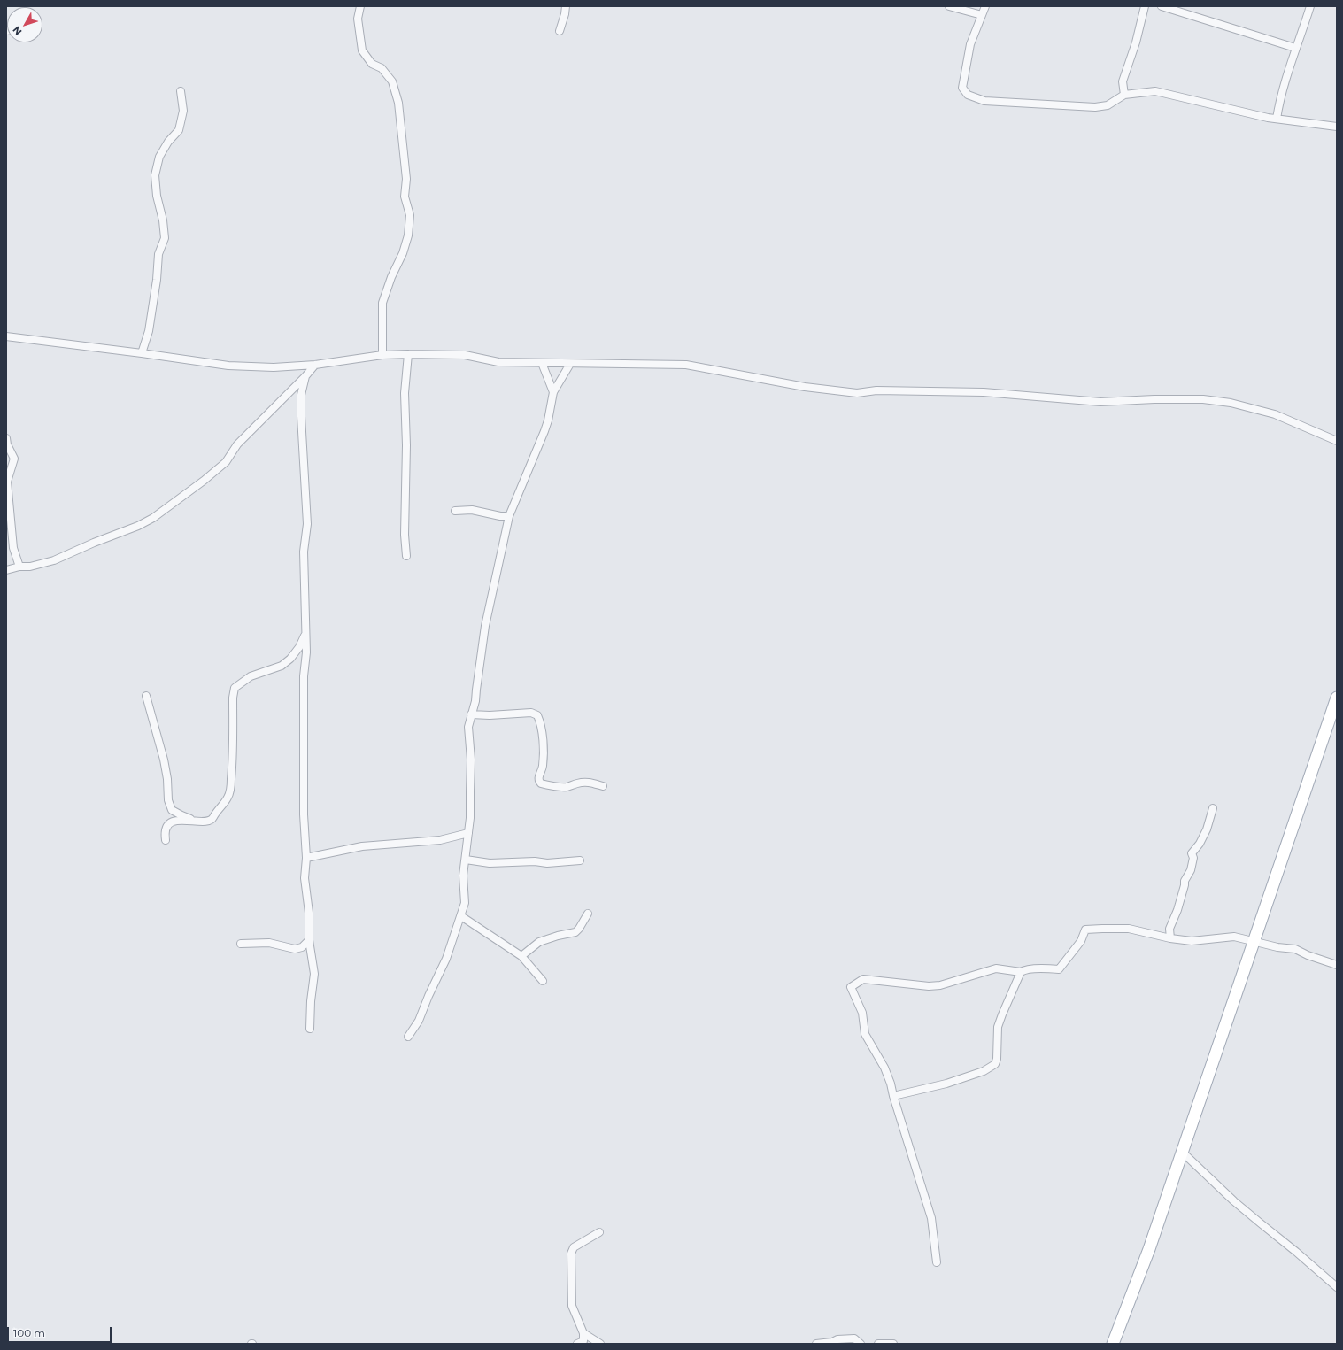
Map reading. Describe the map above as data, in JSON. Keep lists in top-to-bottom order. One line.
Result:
{"scale_bar":"100 m","north":"bottom left"}
